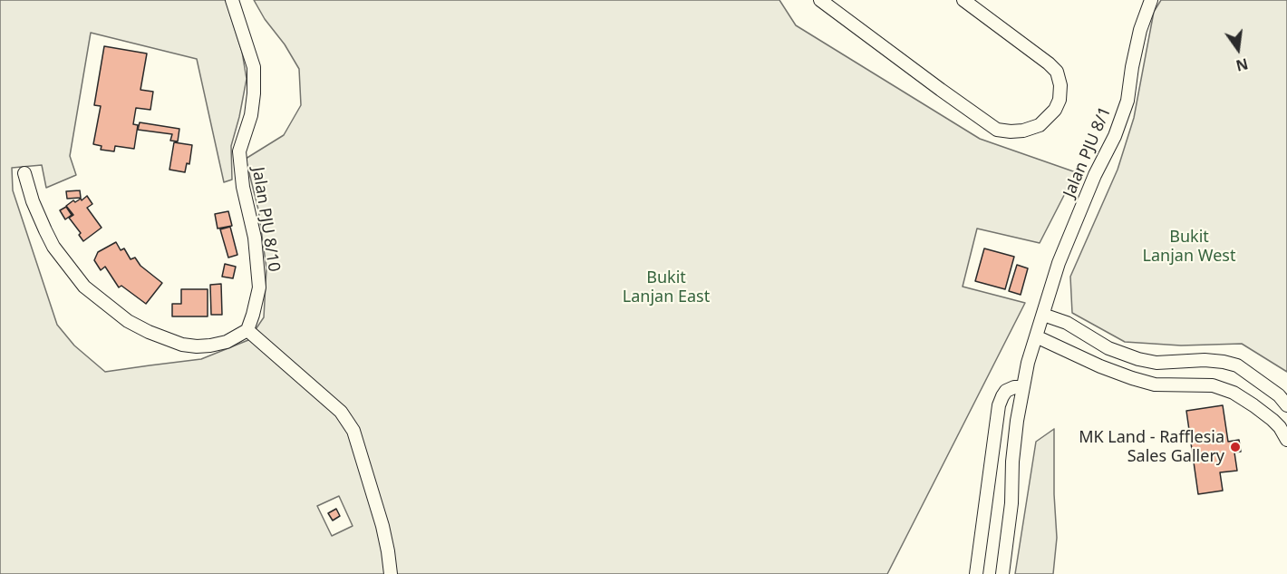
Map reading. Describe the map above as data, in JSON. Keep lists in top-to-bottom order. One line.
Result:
{"streets":{"street":["Jalan PJU 8/1","Jalan PJU 8/10"]},"parks":["Bukit Lanjan West","Bukit Lanjan East"],"places":["MK Land - Rafflesia Sales Gallery"],"north":"bottom"}
